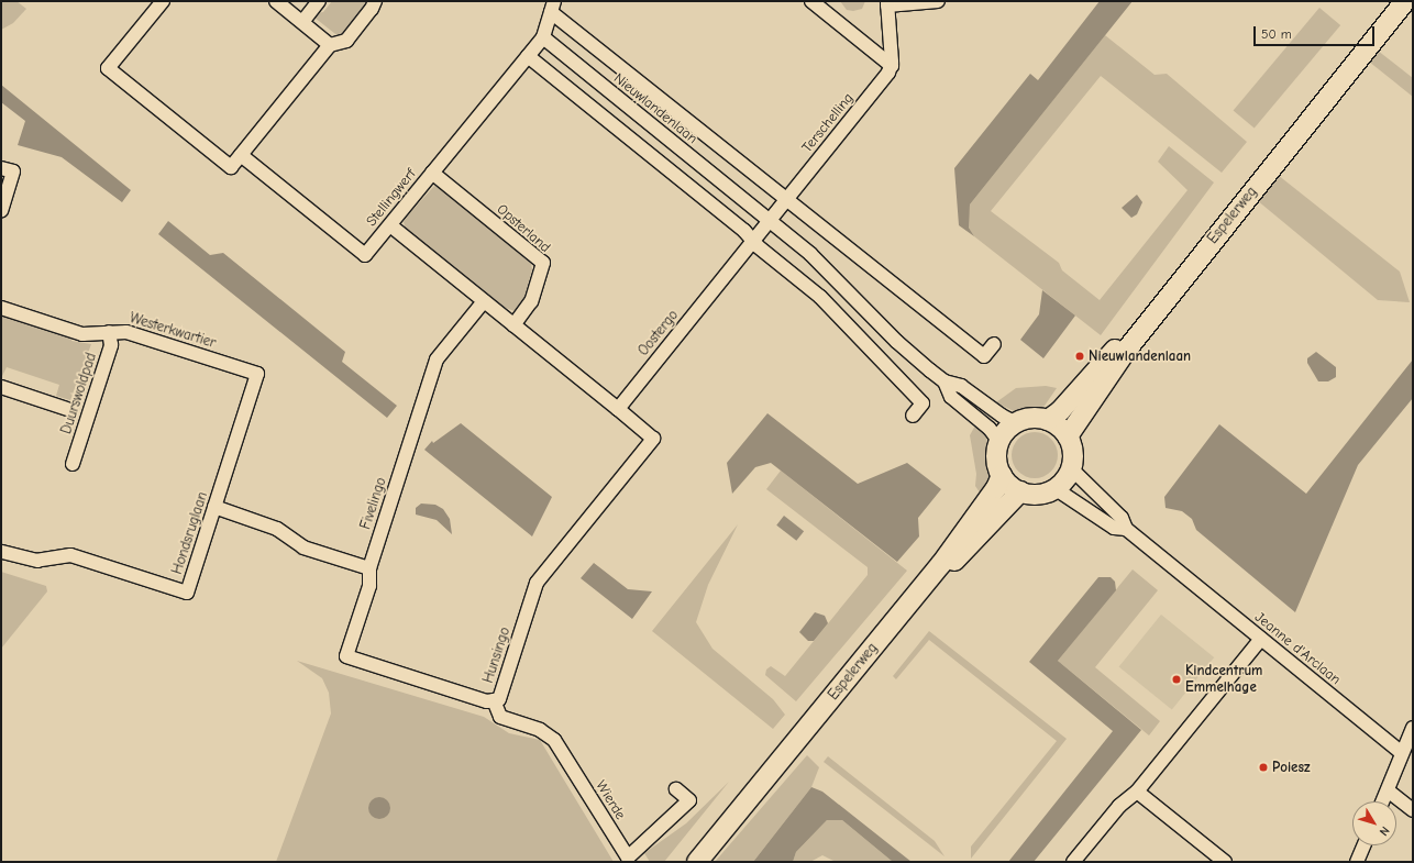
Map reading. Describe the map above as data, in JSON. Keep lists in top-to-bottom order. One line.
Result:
{"streets":{"main road":["Espelerweg"],"street":["Nieuwlandenlaan","Terschelling","Stellingwerf","Opsterland","Westerkwartier","Oostergo","Duurswoldpad","Fivelingo","Hondsruglaan","Jeanne d'Arclaan","Hunsingo","Wierde"]},"crossings":[["Nieuwlandenlaan","Terschelling"],["Nieuwlandenlaan","Stellingwerf"],["Nieuwlandenlaan","Espelerweg"],["Nieuwlandenlaan","Jeanne d'Arclaan"],["Stellingwerf","Opsterland"],["Espelerweg","Jeanne d'Arclaan"],["Westerkwartier","Duurswoldpad"],["Westerkwartier","Hondsruglaan"],["Oostergo","Hunsingo"],["Fivelingo","Hunsingo"],["Hunsingo","Wierde"]],"places":["Nieuwlandenlaan","Kindcentrum Emmelhage","Poiesz"],"scale_bar":"50 m","north":"bottom right"}
